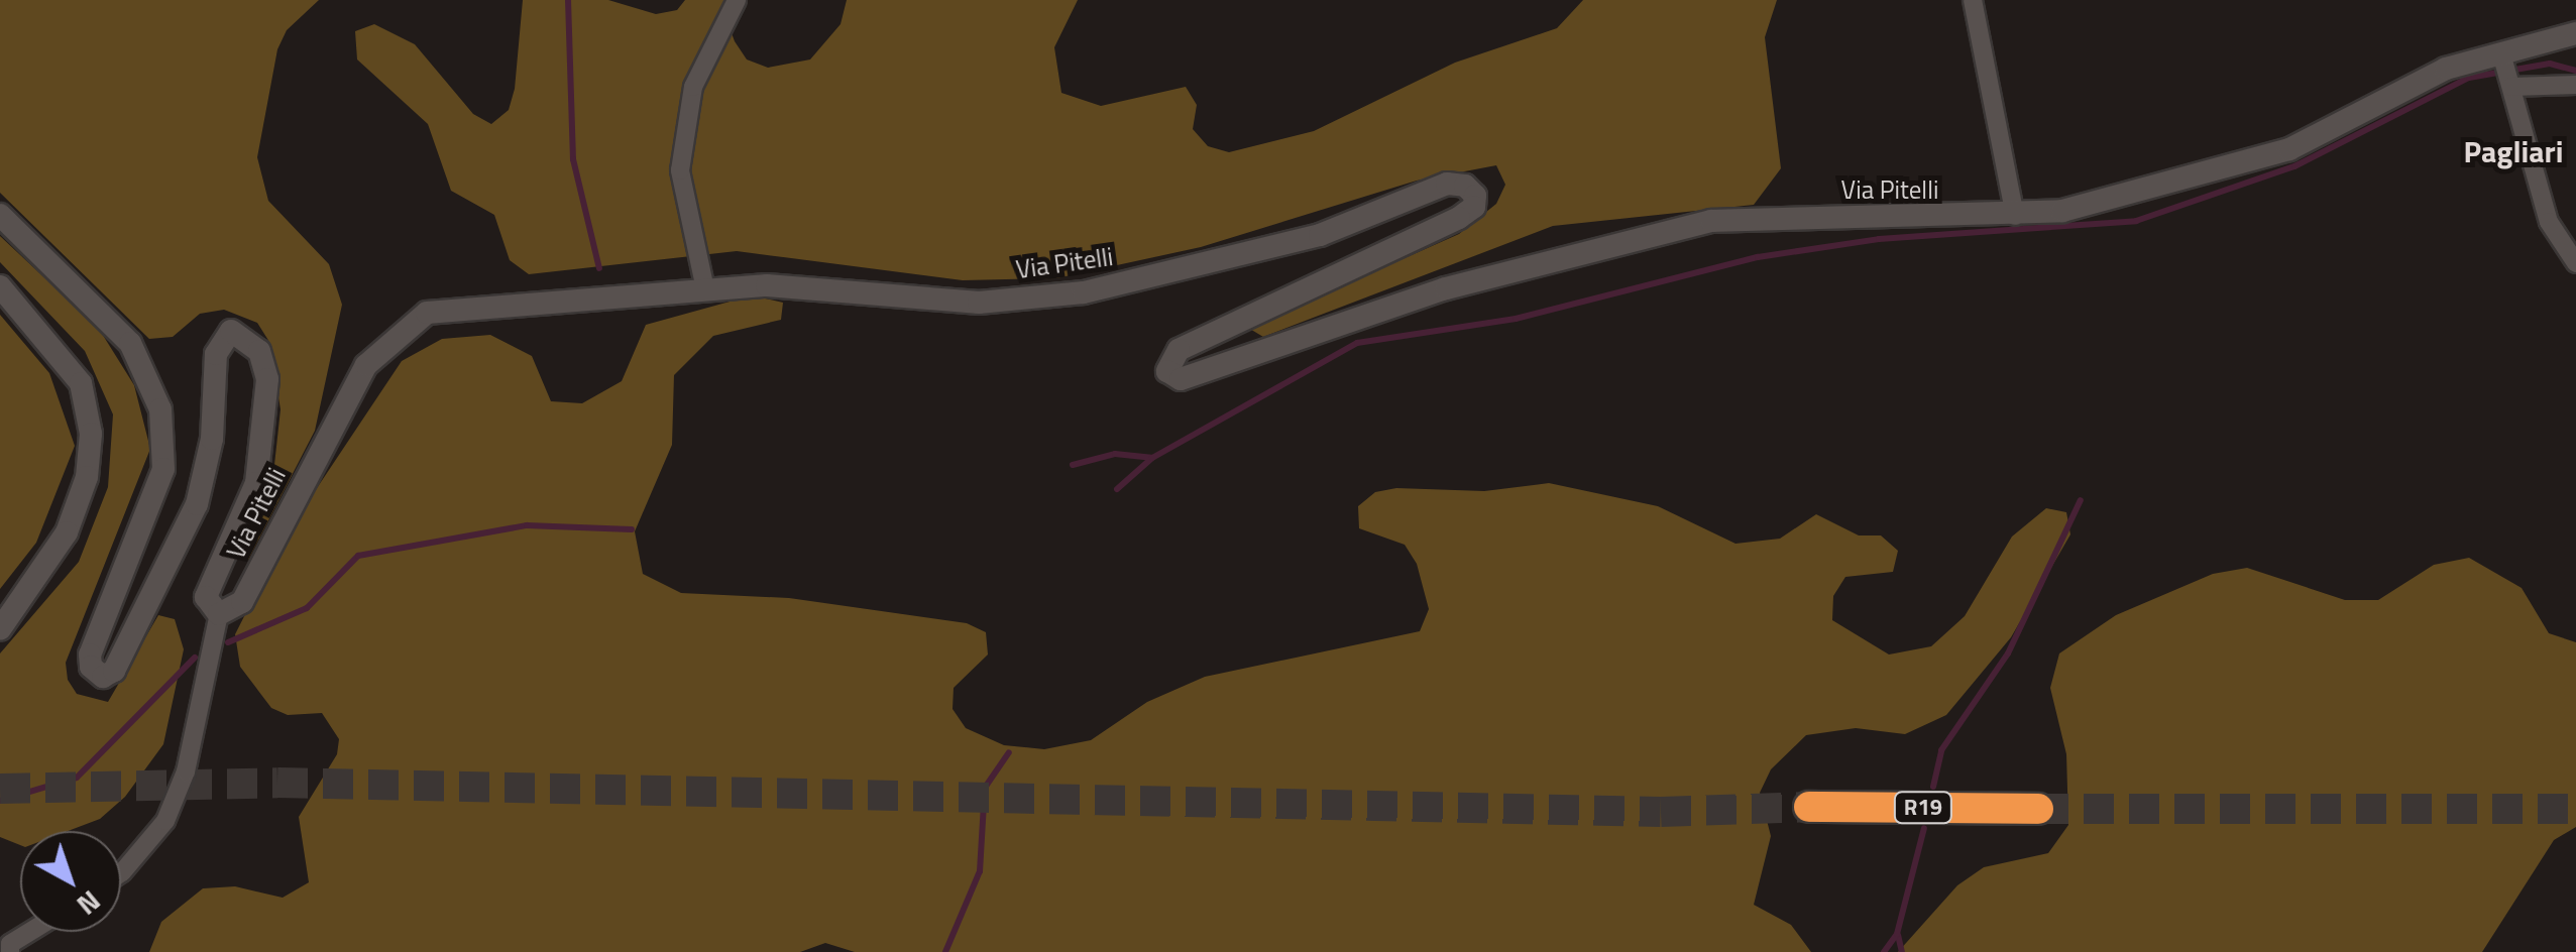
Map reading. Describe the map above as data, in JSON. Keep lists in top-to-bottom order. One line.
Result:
{"streets":{"highway":["R19"],"street":["Via Pitelli"]},"districts":["Pagliari"],"north":"bottom right"}
